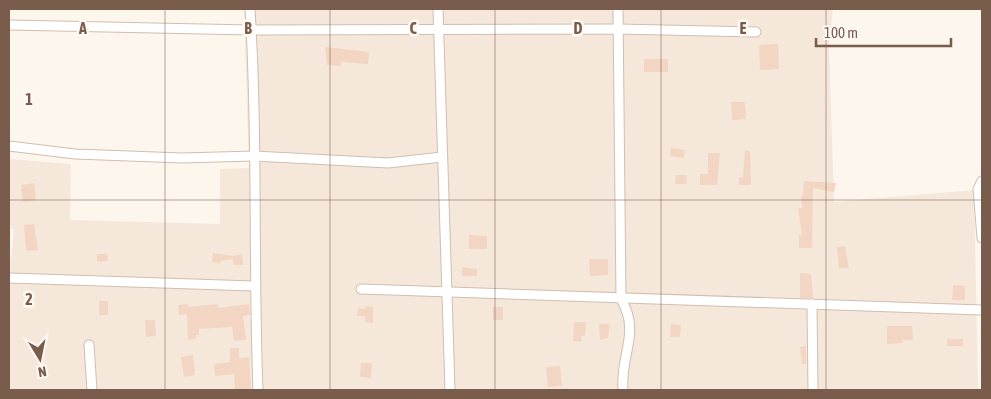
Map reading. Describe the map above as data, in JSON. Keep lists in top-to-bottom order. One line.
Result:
{"scale_bar":"100 m","north":"bottom","grid":{"columns":["A","B","C","D","E"],"rows":["1","2"]}}
